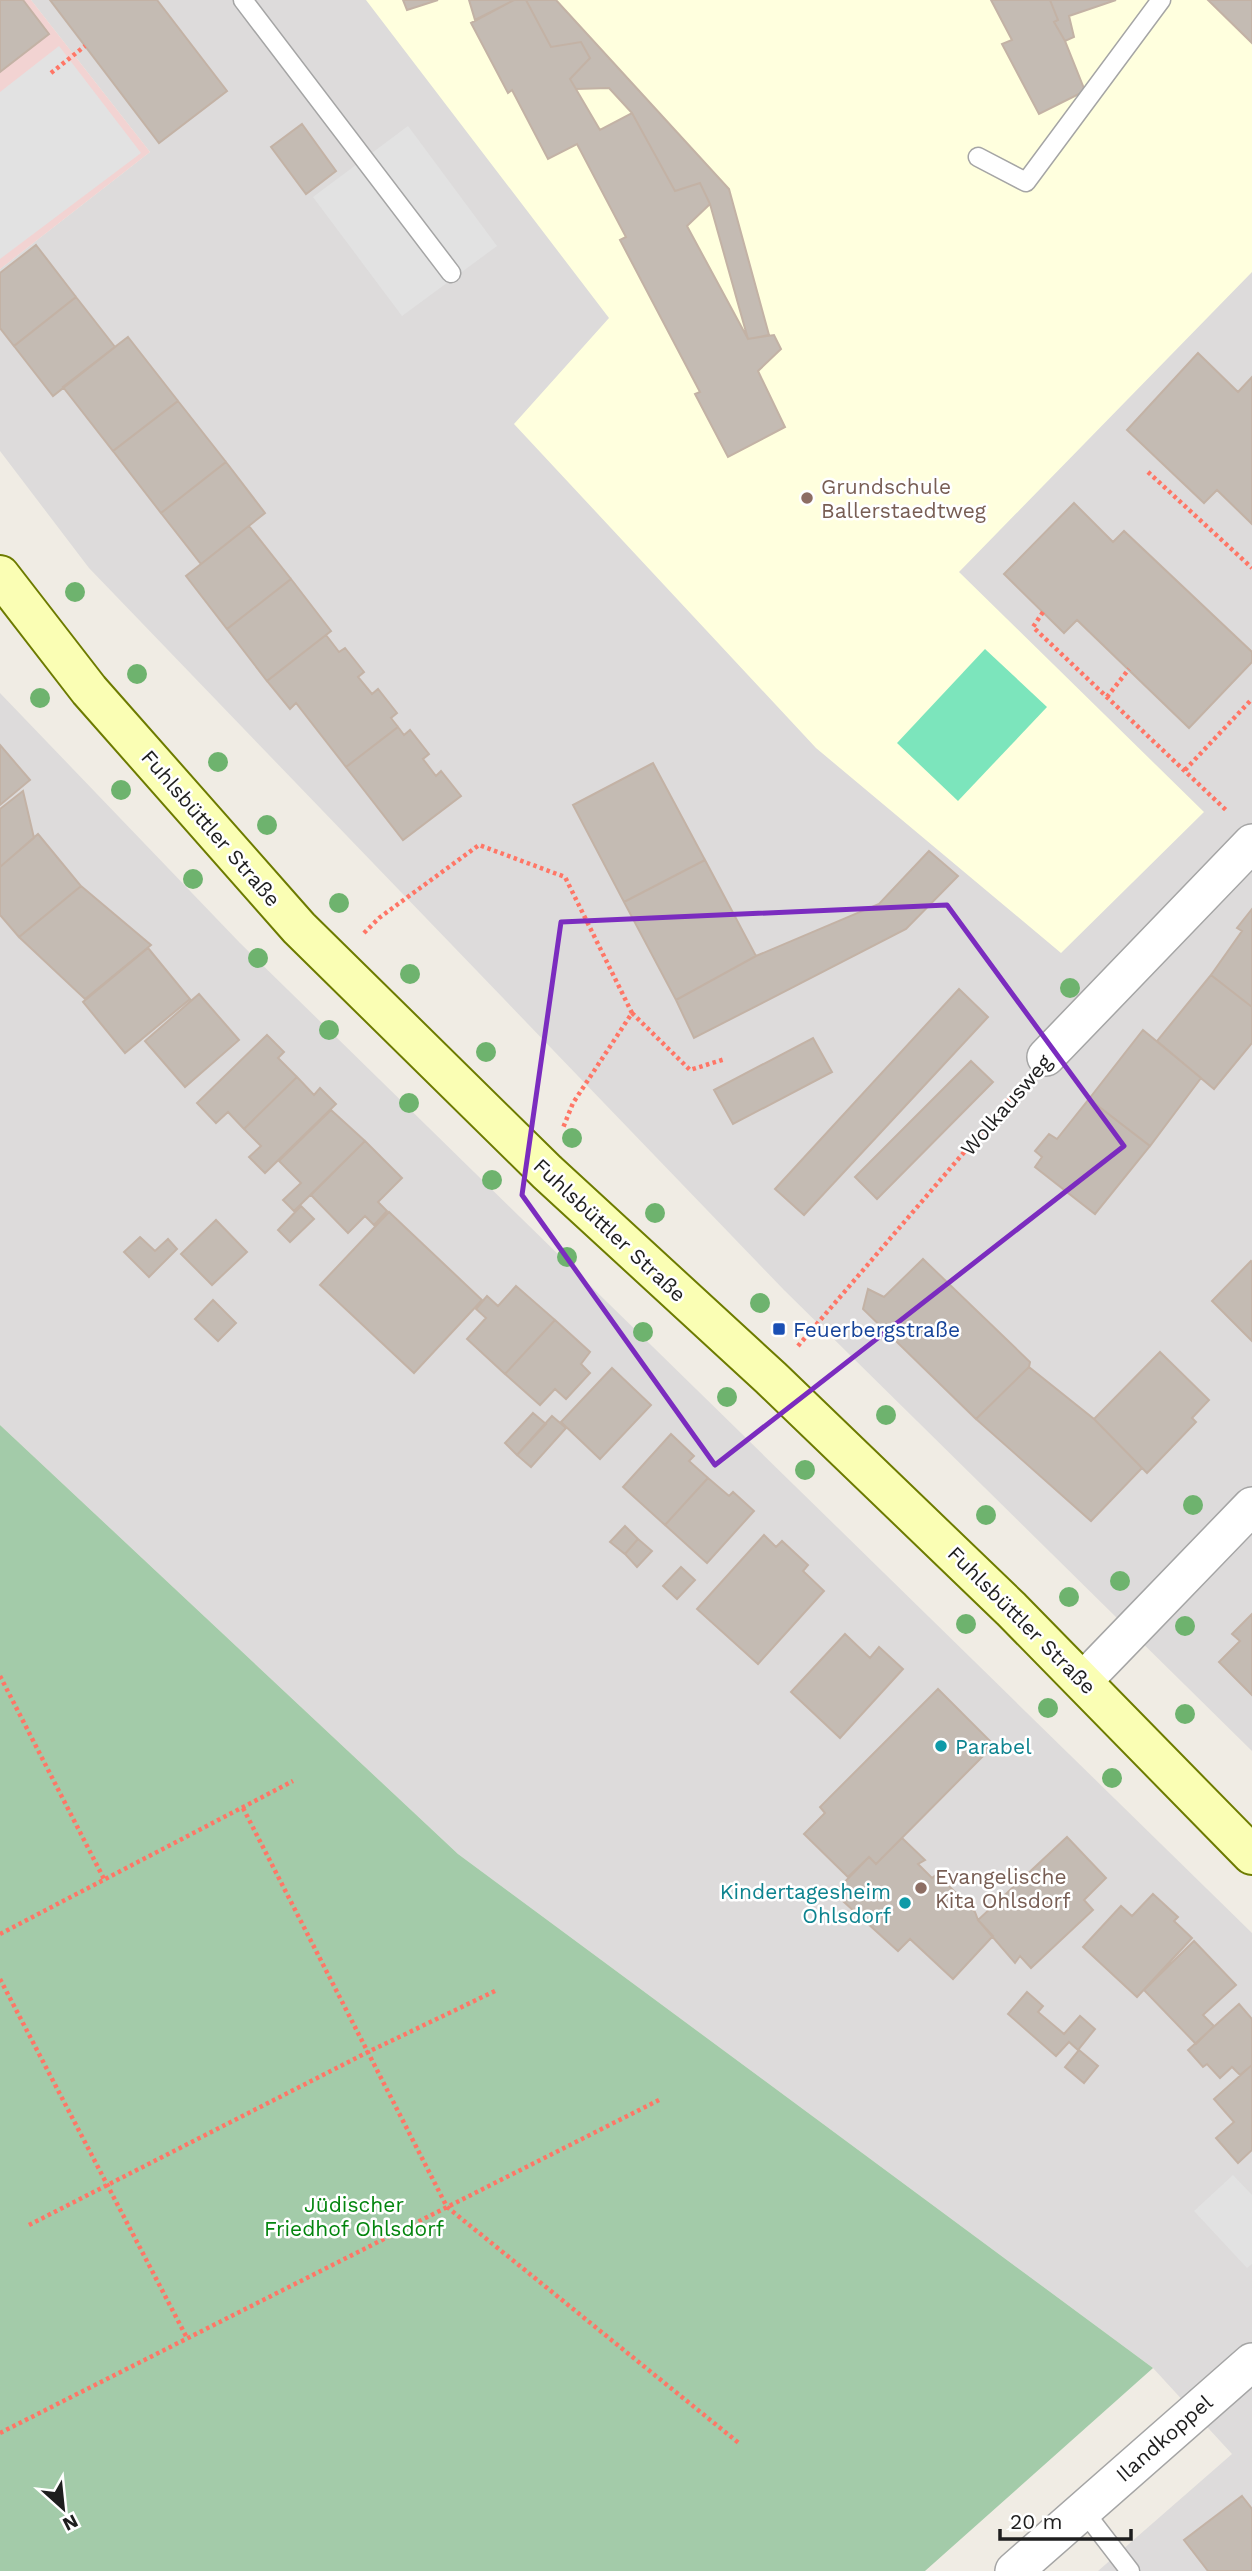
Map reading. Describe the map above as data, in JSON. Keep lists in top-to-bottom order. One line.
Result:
{"streets":{"main road":["Fuhlsbüttler Straße"],"street":["Wolkausweg","Ilandkoppel"]},"crossings":[["Fuhlsbüttler Straße","Wolkausweg"]],"parks":["Jüdischer Friedhof Ohlsdorf"],"places":{"other":["Grundschule Ballerstaedtweg","Parabel","Evangelische Kita Ohlsdorf","Kindertagesheim Ohlsdorf"],"transit":["Feuerbergstraße"]},"scale_bar":"20 m","north":"bottom right"}
